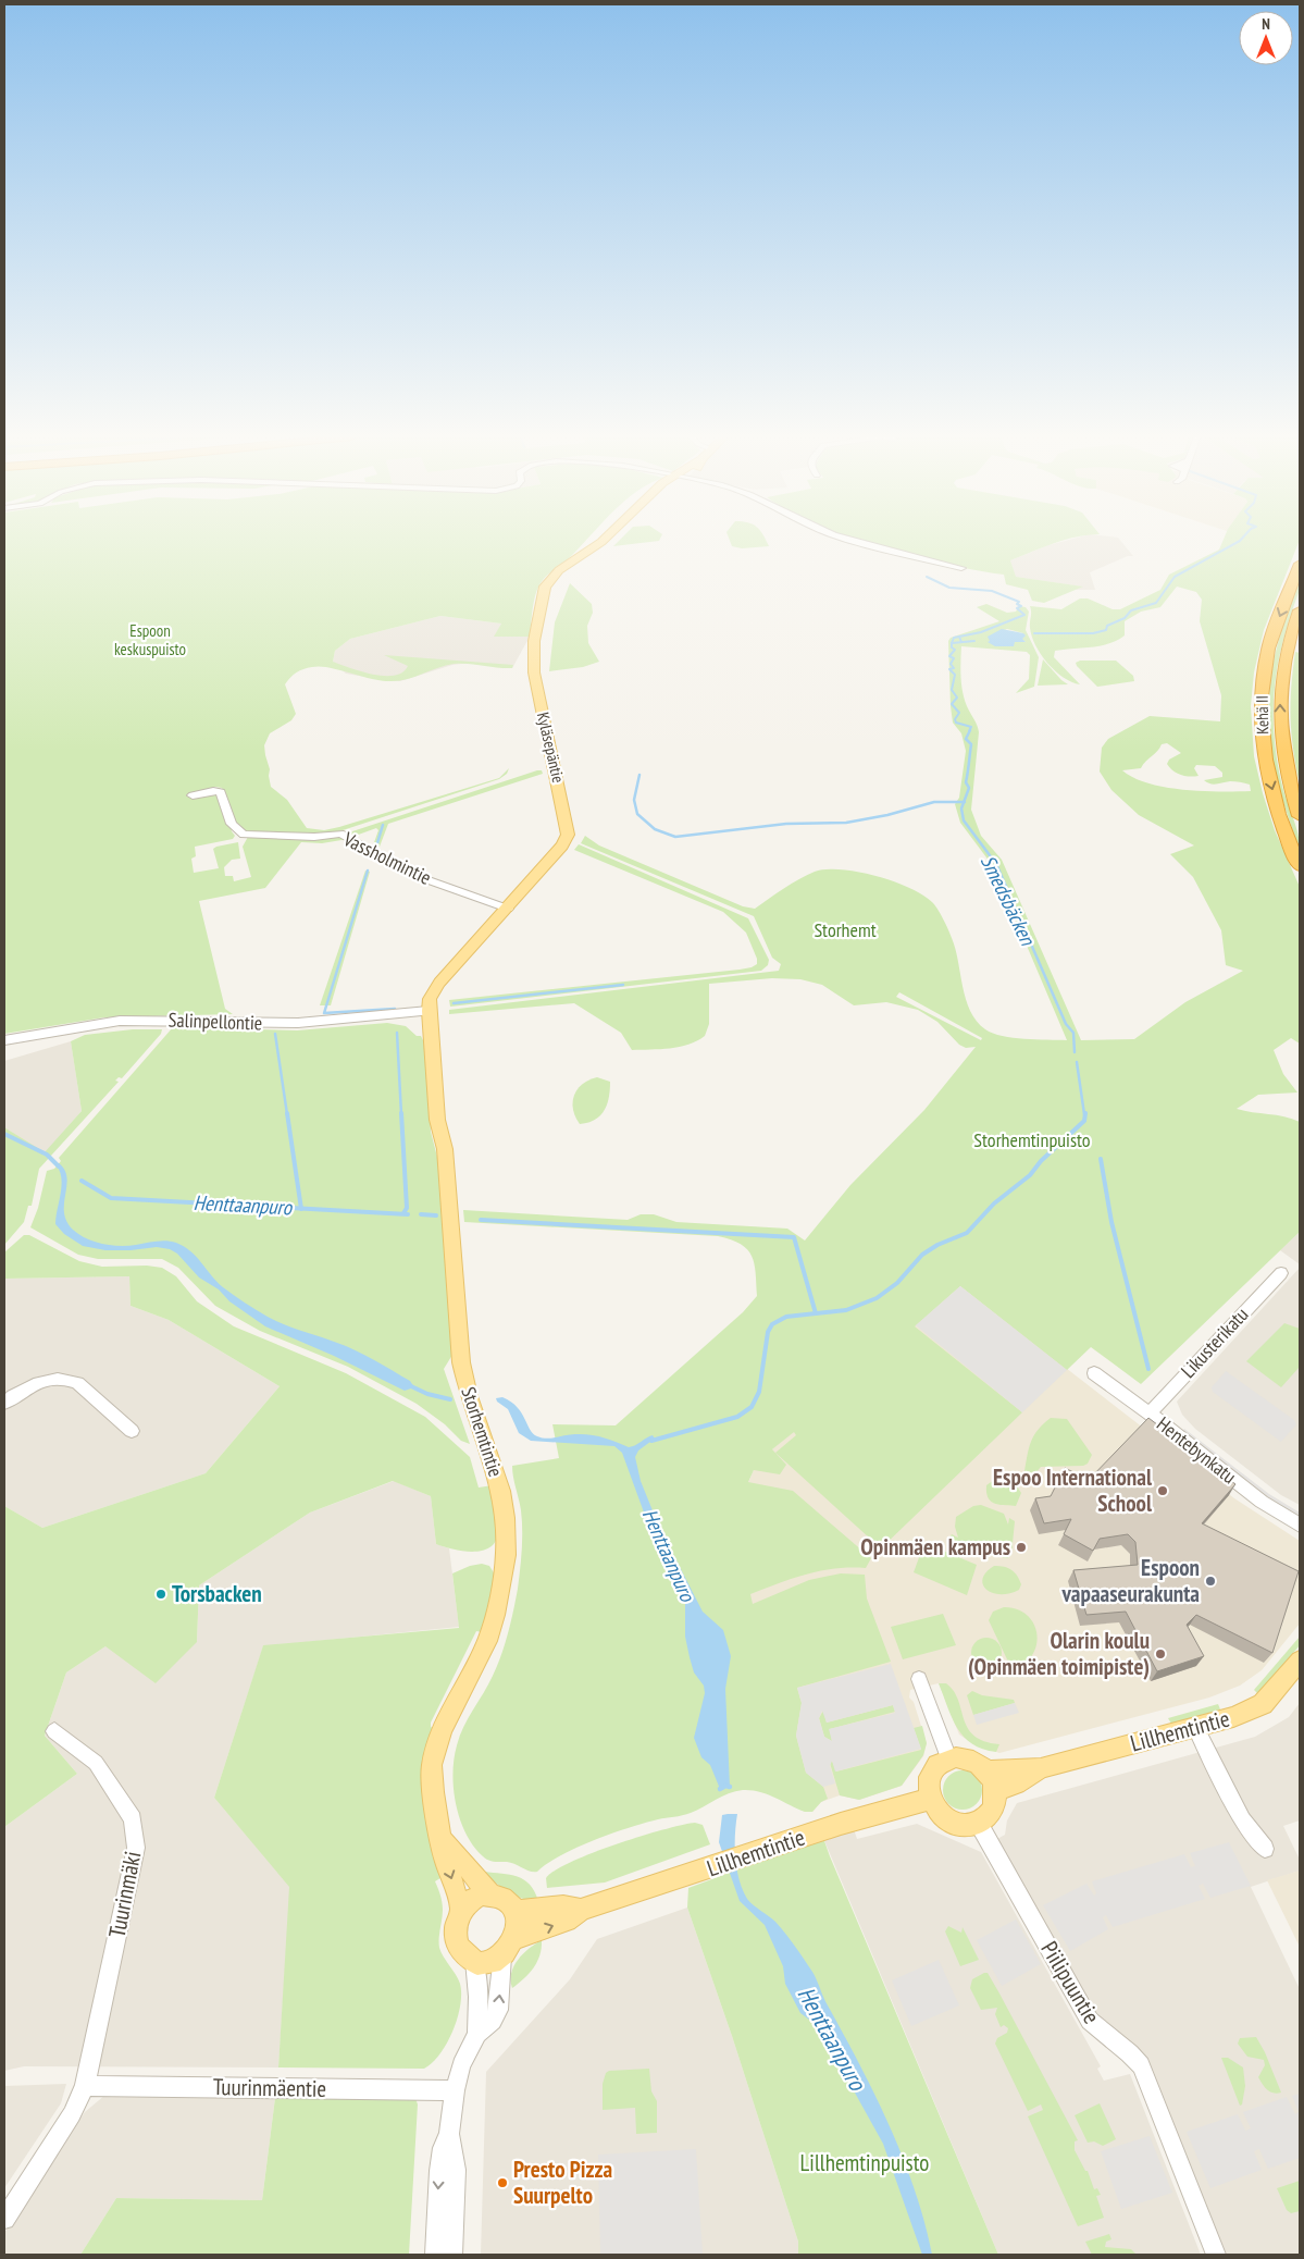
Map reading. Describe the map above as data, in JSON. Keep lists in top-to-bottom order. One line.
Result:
{"streets":{"highway":["Kehä II"],"main road":["Kyläsepäntie","Storhemtintie","Lillhemtintie"],"street":["Vassholmintie","Salinpellontie","Likusterikatu","Hentebynkatu","Tuurinmäki","Piilipuuntie","Tuurinmäentie"]},"crossings":[["Kyläsepäntie","Vassholmintie"],["Kyläsepäntie","Salinpellontie"],["Kyläsepäntie","Storhemtintie"],["Salinpellontie","Storhemtintie"],["Likusterikatu","Hentebynkatu"],["Storhemtintie","Lillhemtintie"],["Lillhemtintie","Piilipuuntie"],["Tuurinmäki","Tuurinmäentie"]],"water":["Smedsbäcken","Henttaanpuro"],"parks":["Espoon keskuspuisto","Storhemt","Storhemtinpuisto","Lillhemtinpuisto"],"places":["Espoo International School","Opinmäen kampus","Espoon vapaaseurakunta","Torsbacken","Olarin koulu (Opinmäen toimipiste)","Presto Pizza Suurpelto"],"north":"top"}
